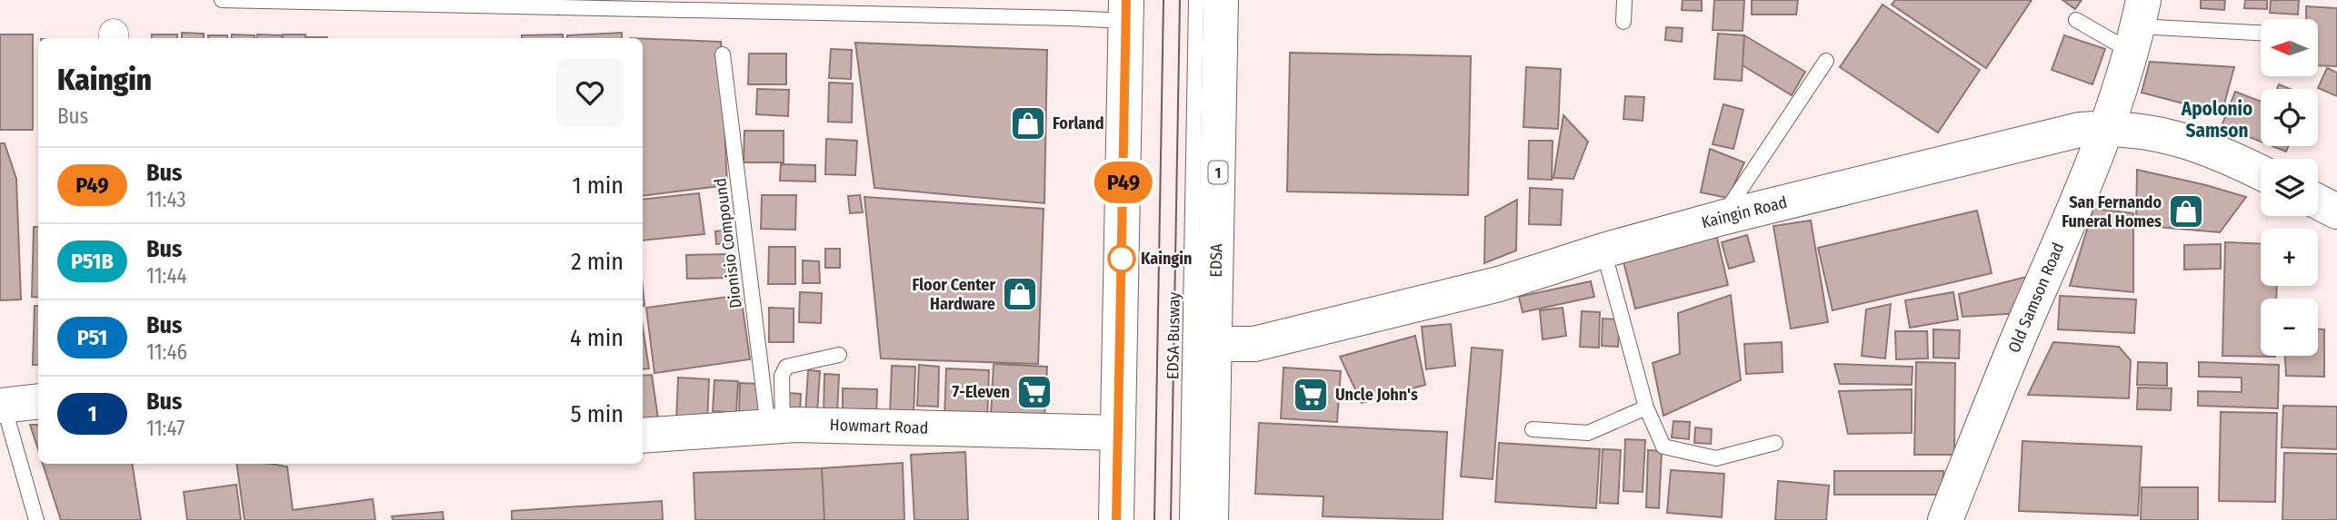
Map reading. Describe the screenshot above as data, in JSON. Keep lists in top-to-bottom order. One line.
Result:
{"streets":{"main road":["1","Kaingin Road","EDSA","Old Samson Road","Howmart Road"],"lane":["Dionisio Compound","EDSA Busway"]},"crossings":[["Kaingin Road","EDSA"],["Kaingin Road","Old Samson Road"],["Dionisio Compound","Howmart Road"]],"districts":["Apolonio Samson"],"places":{"shop":["Forland","San Fernando Funeral Homes","Floor Center Hardware"],"other":["Kaingin"],"supermarket":["7-Eleven","Uncle John's"]},"lines":["bus line P49"],"north":"left","page":{"on_map":"P49","map_buttons":["+","−"],"heading":["Kaingin","Bus"],"list":[{"mark":"P49","name":"Bus","note":"11:43","value":"1 min"},{"mark":"P51B","name":"Bus","note":"11:44","value":"2 min"},{"mark":"P51","name":"Bus","note":"11:46","value":"4 min"},{"mark":"1","name":"Bus","note":"11:47","value":"5 min"}]}}
